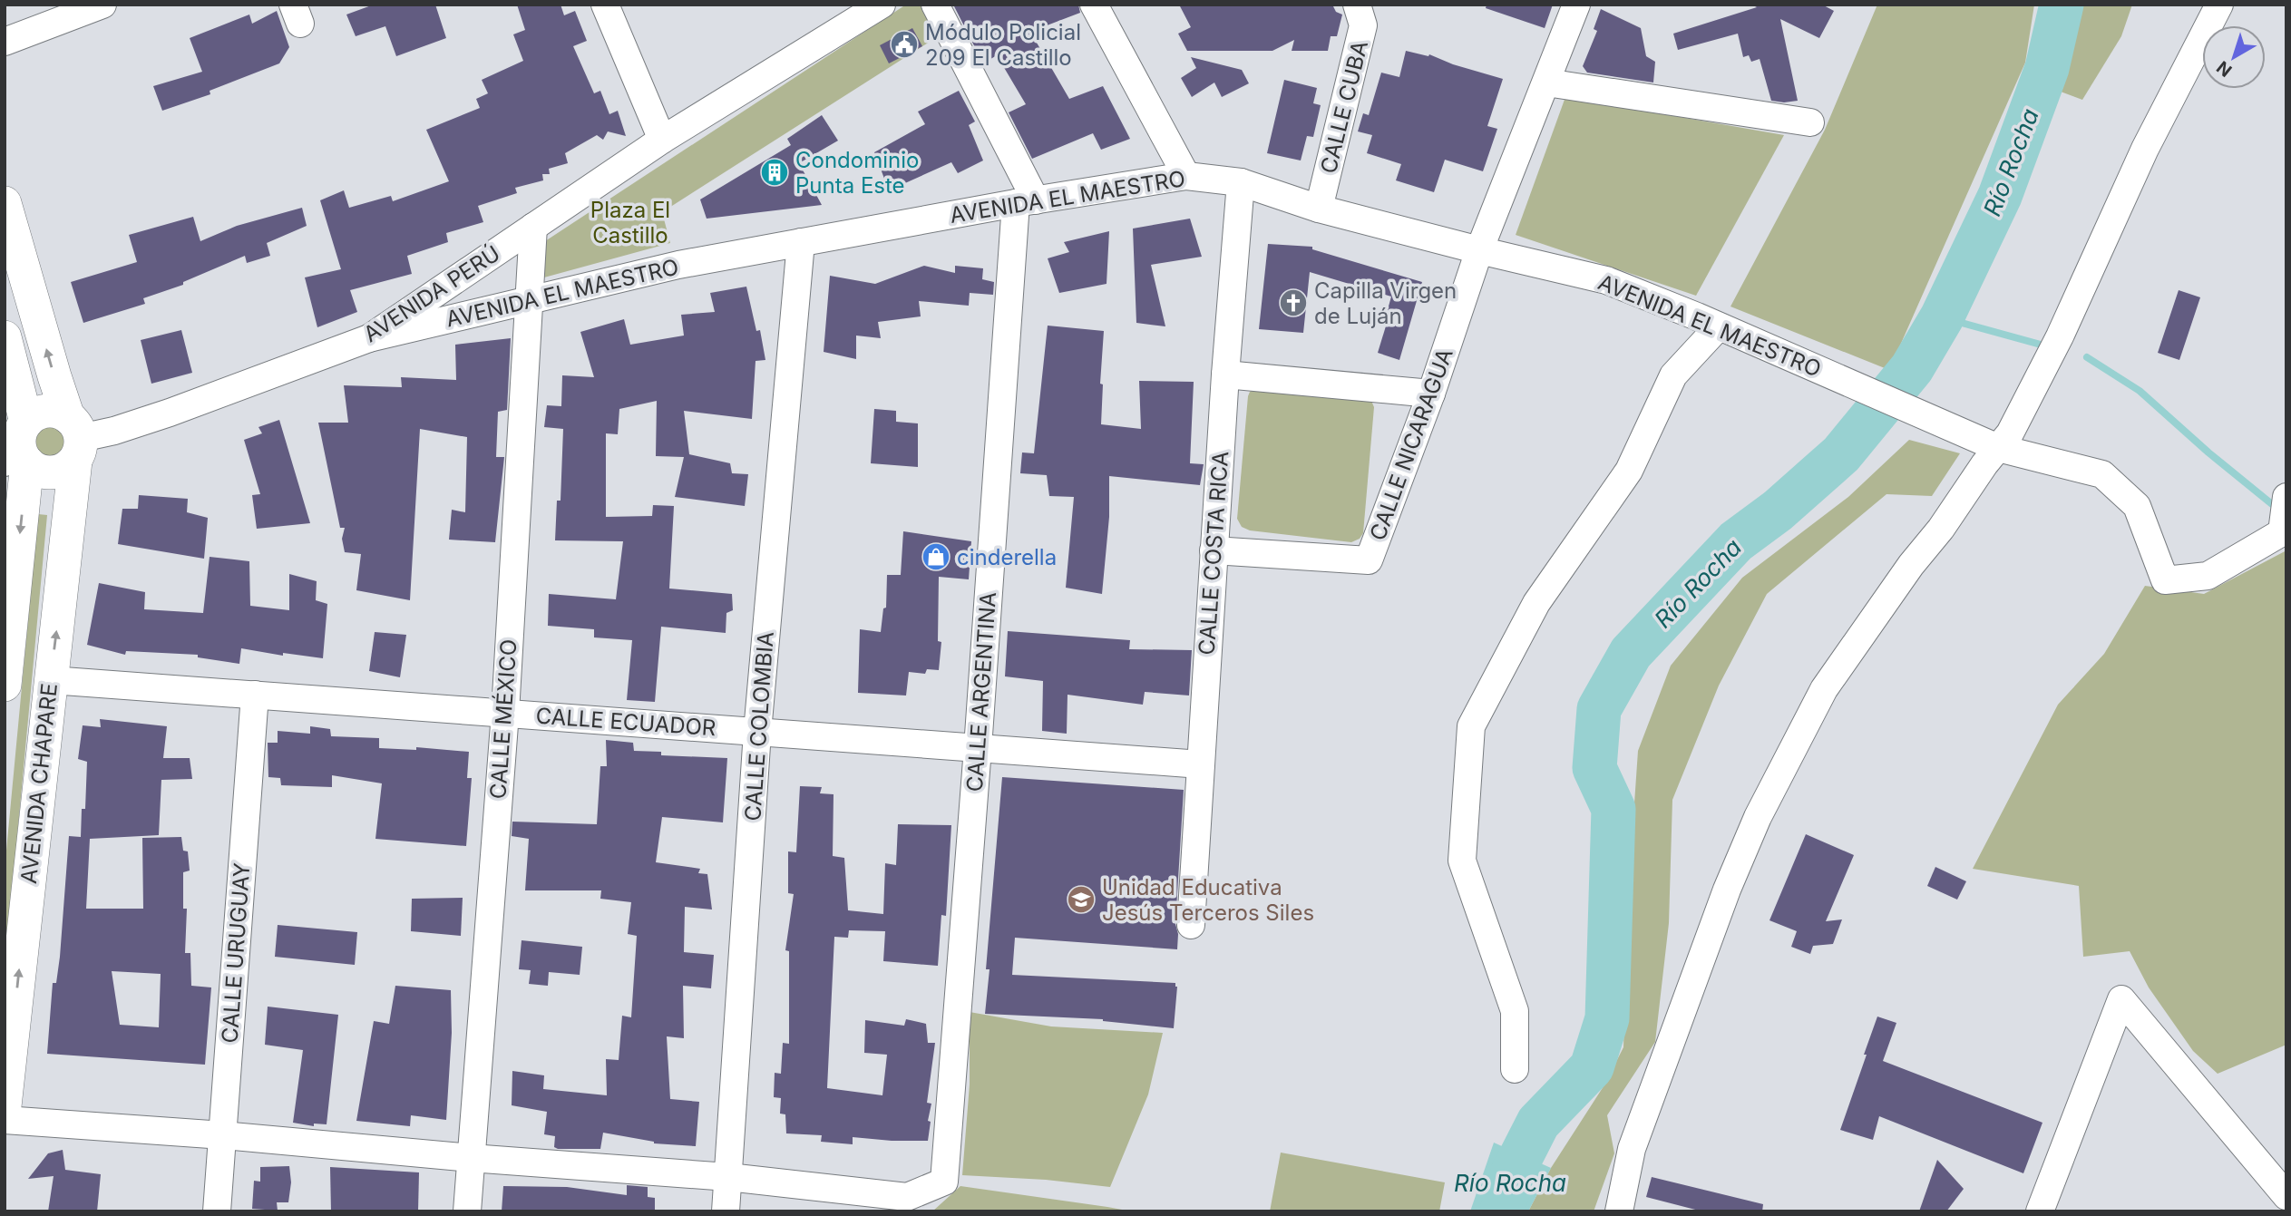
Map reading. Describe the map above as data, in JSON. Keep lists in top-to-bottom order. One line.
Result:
{"streets":{"main road":["AVENIDA CHAPARE"],"street":["CALLE CUBA","AVENIDA EL MAESTRO","AVENIDA PERÚ","CALLE NICARAGUA","CALLE COSTA RICA","CALLE ARGENTINA","CALLE MÉXICO","CALLE ECUADOR","CALLE COLOMBIA","CALLE URUGUAY"]},"crossings":[["CALLE CUBA","AVENIDA EL MAESTRO"],["AVENIDA EL MAESTRO","AVENIDA PERÚ"],["AVENIDA EL MAESTRO","CALLE NICARAGUA"],["AVENIDA EL MAESTRO","CALLE COSTA RICA"],["AVENIDA EL MAESTRO","CALLE ARGENTINA"],["AVENIDA EL MAESTRO","CALLE MÉXICO"],["AVENIDA EL MAESTRO","CALLE COLOMBIA"],["AVENIDA PERÚ","CALLE MÉXICO"],["AVENIDA PERÚ","AVENIDA CHAPARE"],["CALLE NICARAGUA","CALLE COSTA RICA"],["CALLE COSTA RICA","CALLE ECUADOR"],["CALLE ARGENTINA","CALLE ECUADOR"],["CALLE MÉXICO","CALLE ECUADOR"],["CALLE ECUADOR","CALLE COLOMBIA"],["CALLE ECUADOR","AVENIDA CHAPARE"],["CALLE ECUADOR","CALLE URUGUAY"]],"water":["Río Rocha"],"parks":["Plaza El Castillo"],"places":{"public building":["Módulo Policial 209 El Castillo"],"building":["Condominio Punta Este"],"church":["Capilla Virgen de Luján"],"shop":["cinderella"],"school or university":["Unidad Educativa Jesús Terceros Siles"]},"north":"bottom left"}
